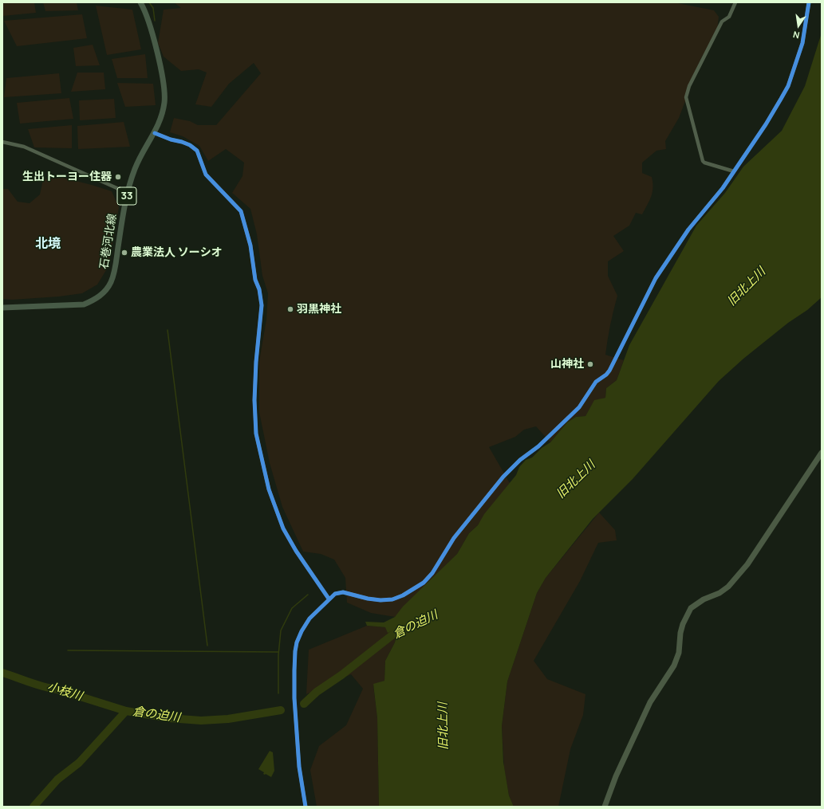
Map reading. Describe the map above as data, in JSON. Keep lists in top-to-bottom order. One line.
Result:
{"streets":{"main road":["33","石巻河北線"]},"districts":["北境"],"water":["旧北上川","倉の迫川","小枝川"],"places":["生出トーヨー住器","農業法人 ソーシオ","羽黒神社","山神社"],"north":"bottom"}
